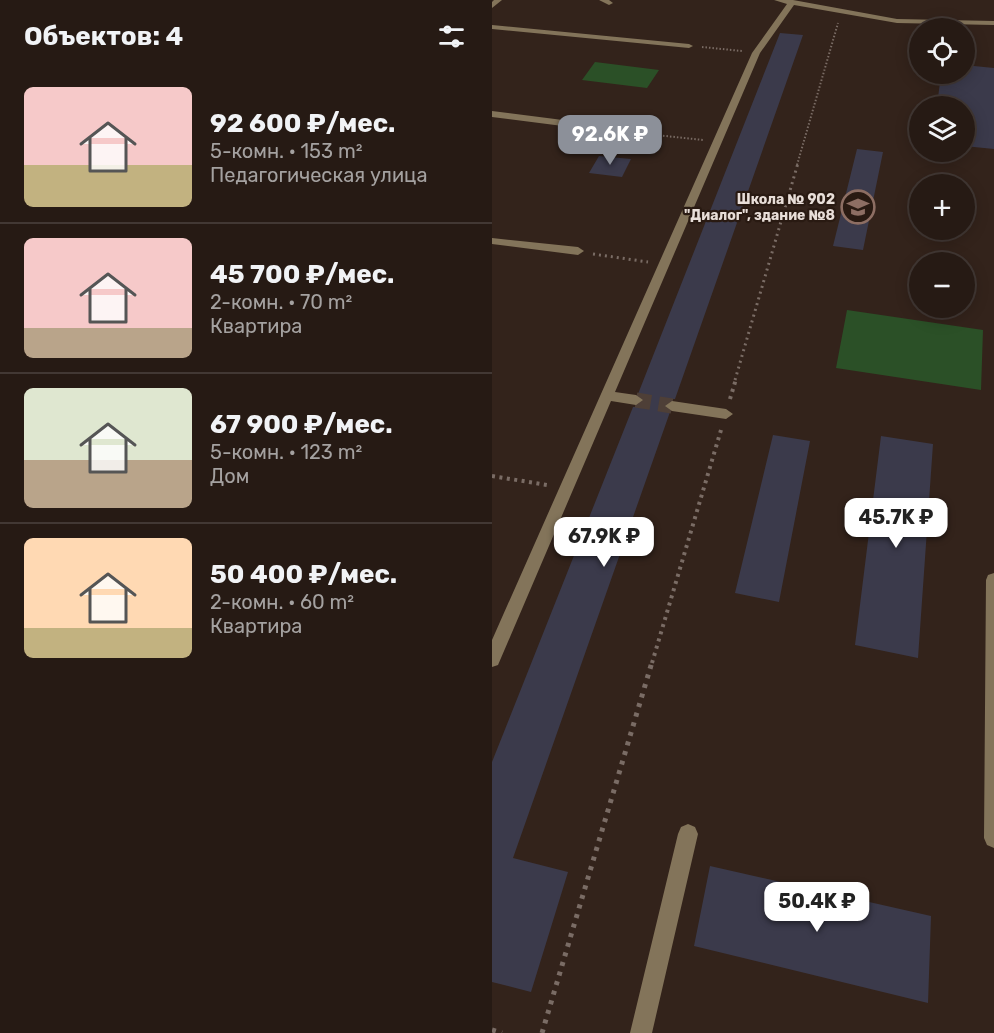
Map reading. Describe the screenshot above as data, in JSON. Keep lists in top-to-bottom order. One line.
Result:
{"places":{"school or university":["Школа № 902 \"Диалог\", здание №8"]},"page":{"heading":"Объектов: 4","map_buttons":["+","−"],"list":[{"name":"92 600 ₽/мес.","note":"5-комн. · 153 m² · Педагогическая улица"},{"name":"45 700 ₽/мес.","note":"2-комн. · 70 m² · Квартира"},{"name":"67 900 ₽/мес.","note":"5-комн. · 123 m² · Дом"},{"name":"50 400 ₽/мес.","note":"2-комн. · 60 m² · Квартира"}],"price":["92.6K ₽","45.7K ₽","67.9K ₽","50.4K ₽"]}}
